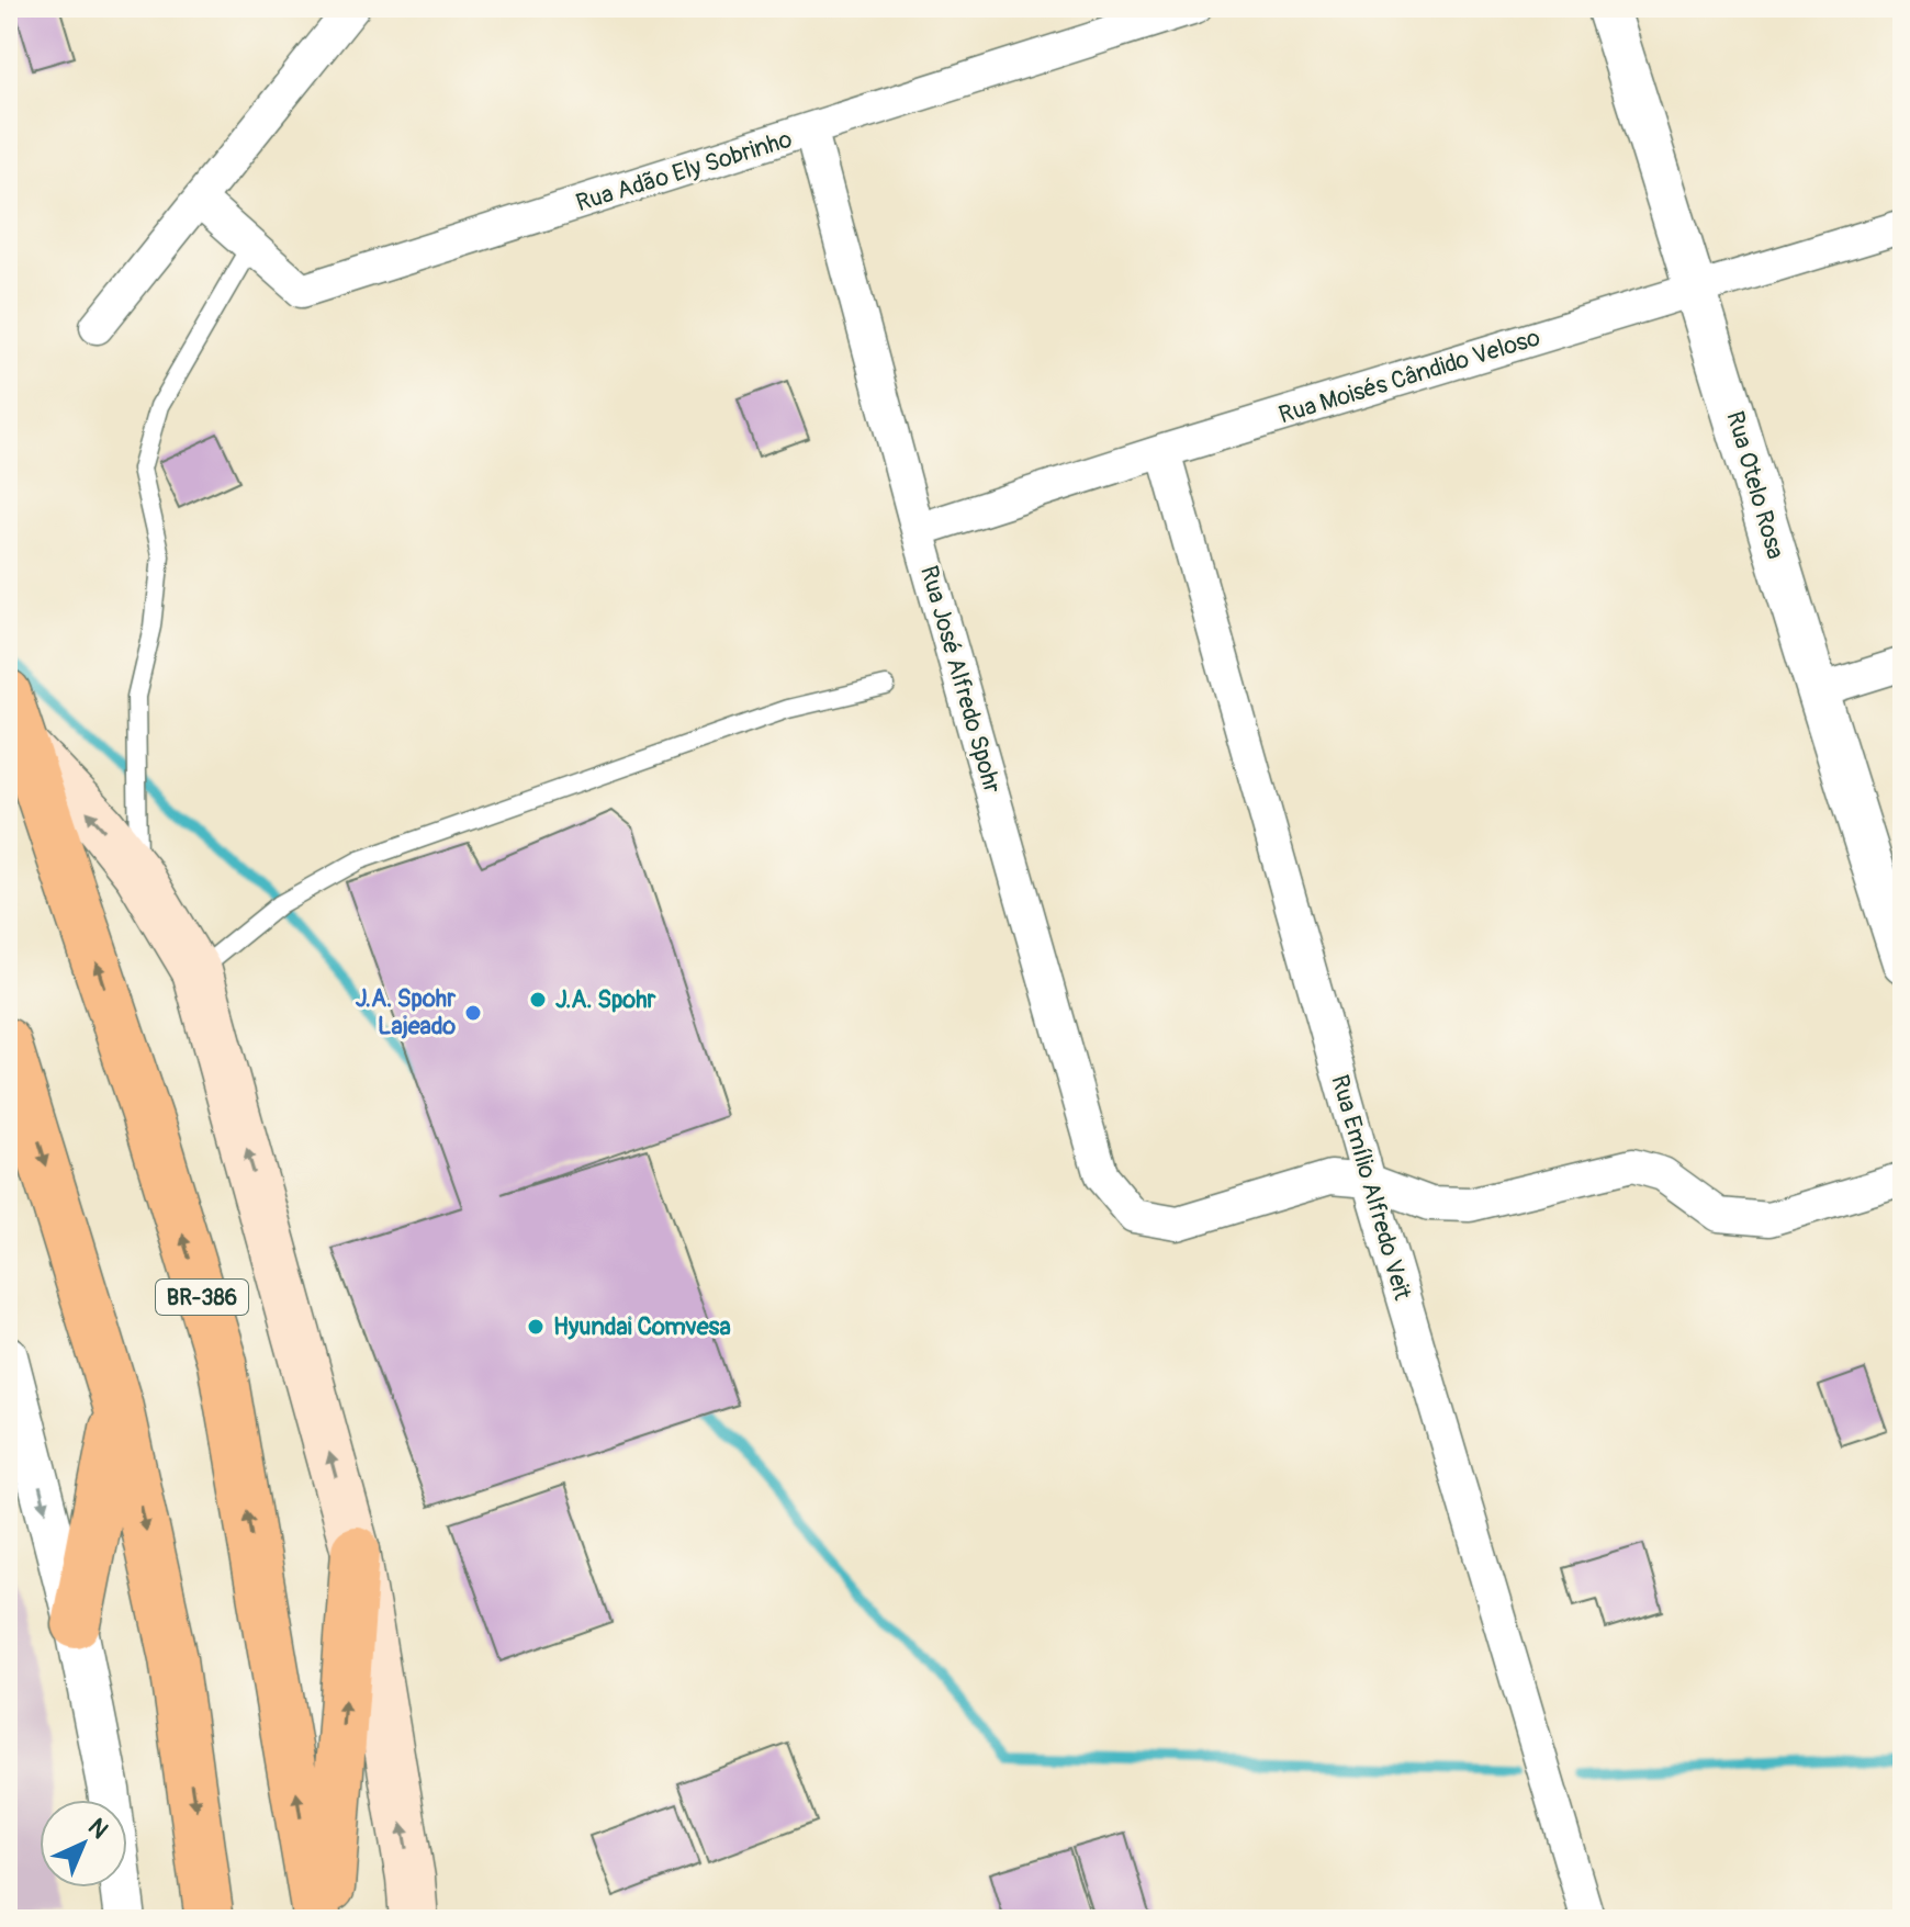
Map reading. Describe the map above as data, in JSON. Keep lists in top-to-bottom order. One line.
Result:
{"streets":{"highway":["BR-386"],"street":["Rua Adão Ely Sobrinho","Rua Moisés Cândido Veloso","Rua Otelo Rosa","Rua José Alfredo Spohr","Rua Emílio Alfredo Veit"]},"crossings":[["Rua Adão Ely Sobrinho","Rua José Alfredo Spohr"],["Rua Moisés Cândido Veloso","Rua Otelo Rosa"],["Rua Moisés Cândido Veloso","Rua José Alfredo Spohr"],["Rua Moisés Cândido Veloso","Rua Emílio Alfredo Veit"],["Rua José Alfredo Spohr","Rua Emílio Alfredo Veit"]],"places":["J.A. Spohr","J.A. Spohr Lajeado","Hyundai Comvesa"],"north":"top right"}
